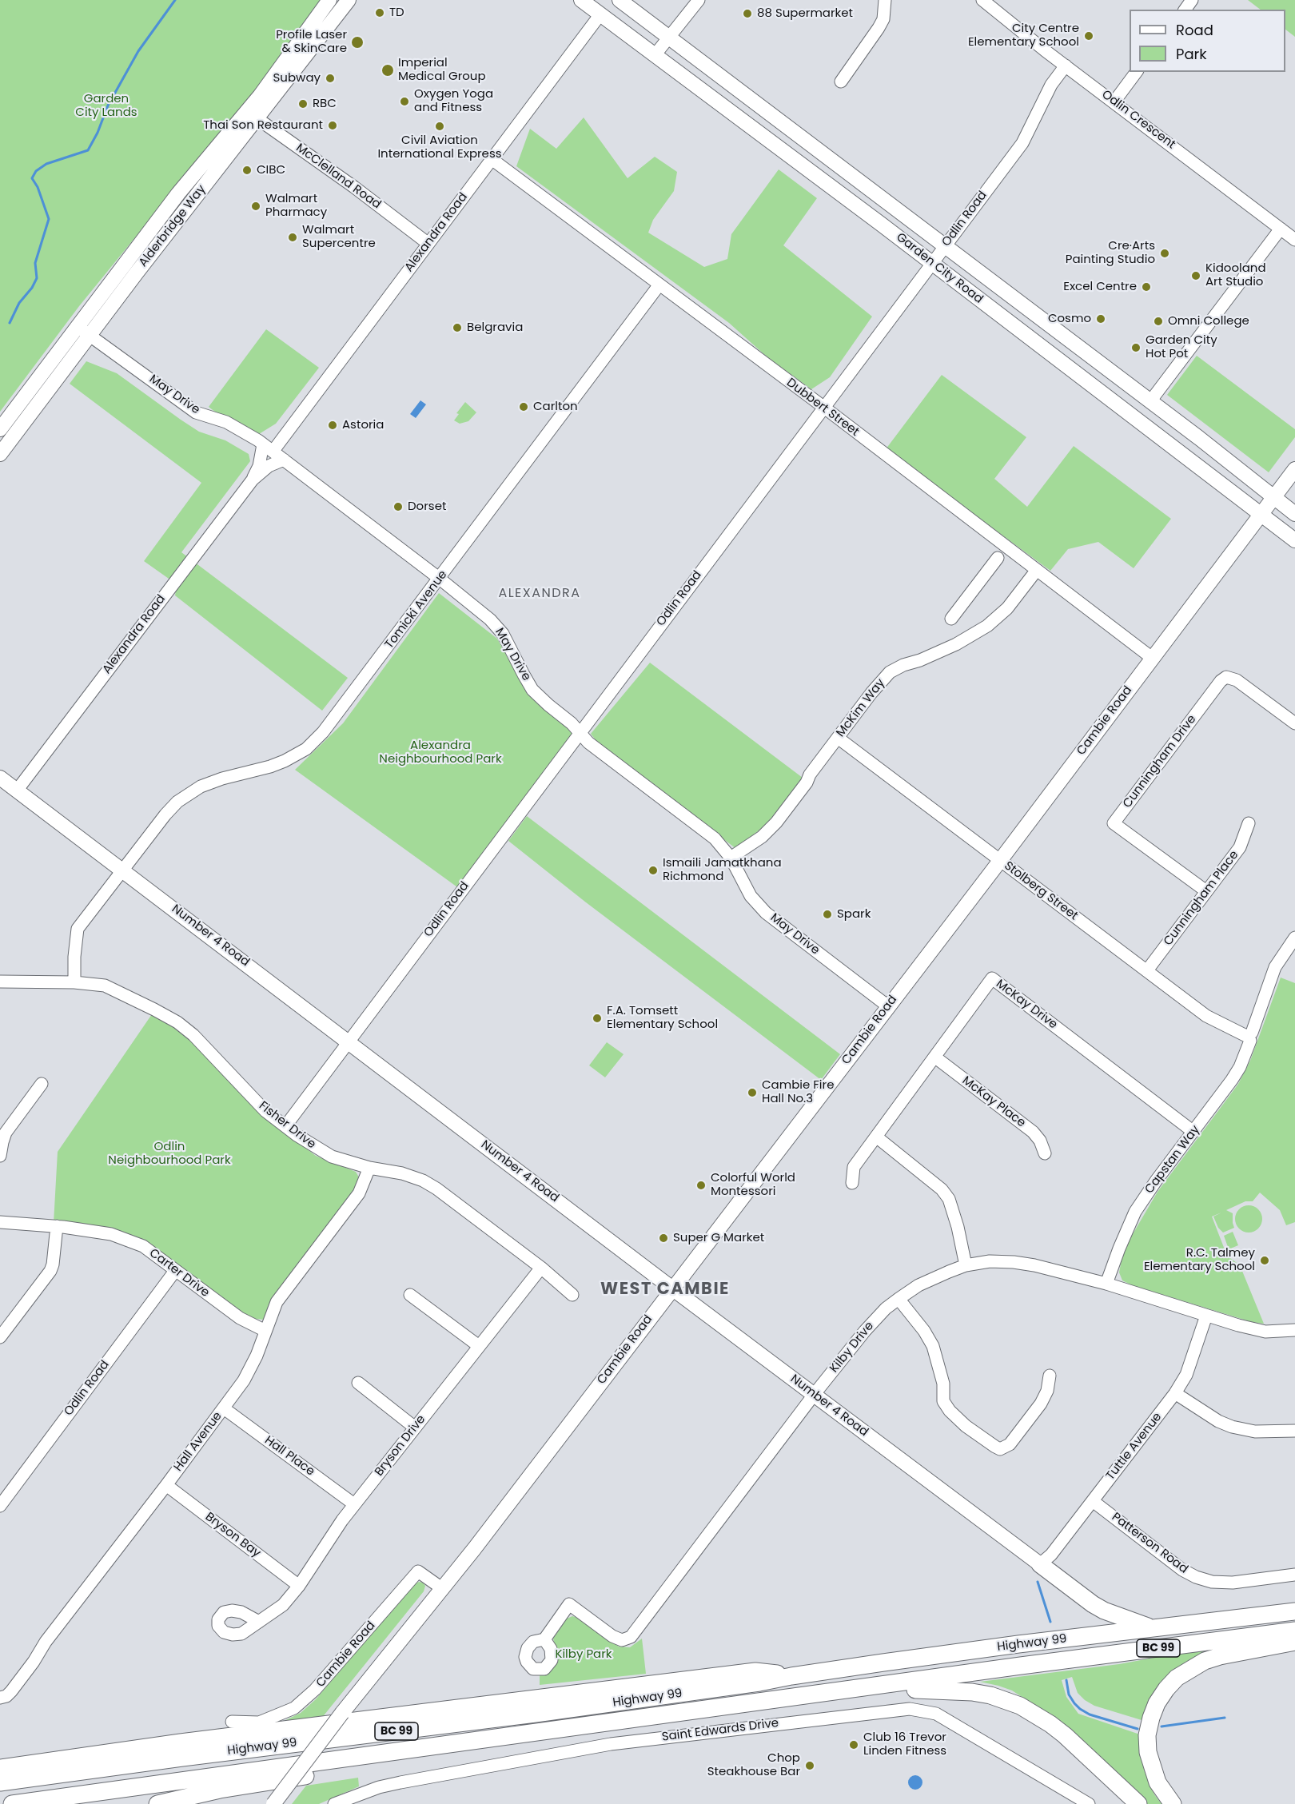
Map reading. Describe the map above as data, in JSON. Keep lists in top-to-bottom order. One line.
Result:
{"streets":{"highway":["Highway 99","BC 99"],"main road":["Alderbridge Way","Garden City Road","Cambie Road","Number 4 Road"],"street":["Odlin Crescent","McClelland Road","Odlin Road","Alexandra Road","May Drive","Dubbert Street","Tomicki Avenue","McKim Way","Cunningham Drive","Stolberg Street","Cunningham Place","McKay Drive","McKay Place","Fisher Drive","Capstan Way","Carter Drive","Kilby Drive","Hall Avenue","Bryson Drive","Tuttle Avenue","Hall Place","Bryson Bay","Patterson Road","Saint Edwards Drive"]},"crossings":[["Odlin Crescent","Odlin Road"],["McClelland Road","Alderbridge Way"],["McClelland Road","Alexandra Road"],["Odlin Road","Garden City Road"],["Odlin Road","May Drive"],["Odlin Road","Dubbert Street"],["Odlin Road","Number 4 Road"],["Odlin Road","Fisher Drive"],["Odlin Road","Carter Drive"],["Alderbridge Way","May Drive"],["Alexandra Road","Garden City Road"],["Alexandra Road","May Drive"],["Alexandra Road","Dubbert Street"],["Alexandra Road","Number 4 Road"],["Garden City Road","Cambie Road"],["May Drive","Tomicki Avenue"],["May Drive","McKim Way"],["May Drive","Cambie Road"],["Dubbert Street","Tomicki Avenue"],["Dubbert Street","McKim Way"],["Dubbert Street","Cambie Road"],["Tomicki Avenue","Number 4 Road"],["Tomicki Avenue","Fisher Drive"],["McKim Way","Stolberg Street"],["Cambie Road","Stolberg Street"],["Cambie Road","Number 4 Road"],["Cunningham Drive","Cunningham Place"],["Stolberg Street","Cunningham Place"],["Stolberg Street","Capstan Way"],["Number 4 Road","Kilby Drive"],["Number 4 Road","Tuttle Avenue"],["McKay Drive","McKay Place"],["McKay Drive","Capstan Way"],["Fisher Drive","Hall Avenue"],["Fisher Drive","Bryson Drive"],["Capstan Way","Kilby Drive"],["Carter Drive","Hall Avenue"],["Kilby Drive","Tuttle Avenue"],["Hall Avenue","Hall Place"],["Hall Avenue","Bryson Bay"],["Bryson Drive","Hall Place"],["Bryson Drive","Bryson Bay"],["Tuttle Avenue","Patterson Road"]],"districts":["ALEXANDRA","WEST CAMBIE"],"parks":["Garden City Lands","Alexandra Neighbourhood Park","Odlin Neighbourhood Park","Kilby Park"],"places":["TD","88 Supermarket","City Centre Elementary School","Profile Laser & SkinCare","Imperial Medical Group","Subway","Oxygen Yoga and Fitness","RBC","Thai Son Restaurant","Civil Aviation International Express","CIBC","Walmart Pharmacy","Walmart Supercentre","Cre·Arts Painting Studio","Kidooland Art Studio","Excel Centre","Cosmo","Omni College","Belgravia","Garden City Hot Pot","Carlton","Astoria","Dorset","Ismaili Jamatkhana Richmond","Spark","F.A. Tomsett Elementary School","Cambie Fire Hall No.3","Colorful World Montessori","Super G Market","R.C. Talmey Elementary School","Club 16 Trevor Linden Fitness","Chop Steakhouse Bar"],"legend":["Road","Park"]}
